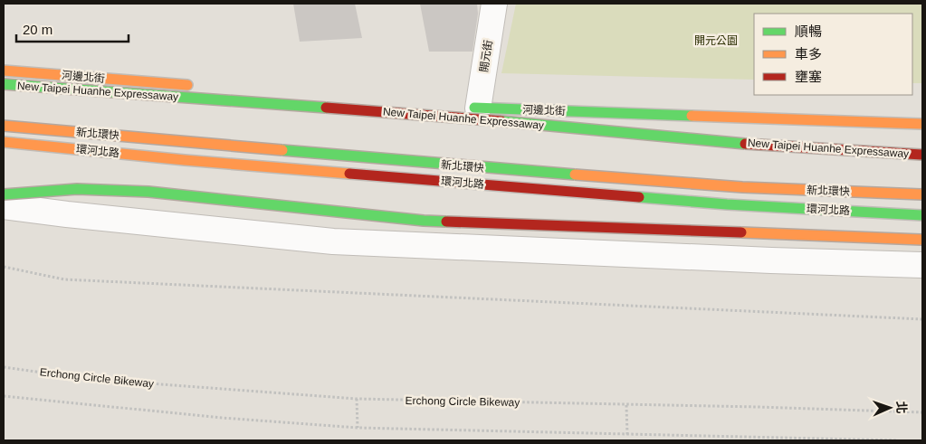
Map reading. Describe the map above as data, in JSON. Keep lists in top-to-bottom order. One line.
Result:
{"streets":{"main road":["河邊北街","New Taipei Huanhe Expressaway","新北環快","環河北路"],"street":["開元街"],"path":["Erchong Circle Bikeway"]},"crossings":[["開元街","河邊北街"]],"parks":["開元公園"],"legend":["順暢","車多","壅塞"],"scale_bar":"20 m","north":"right"}
